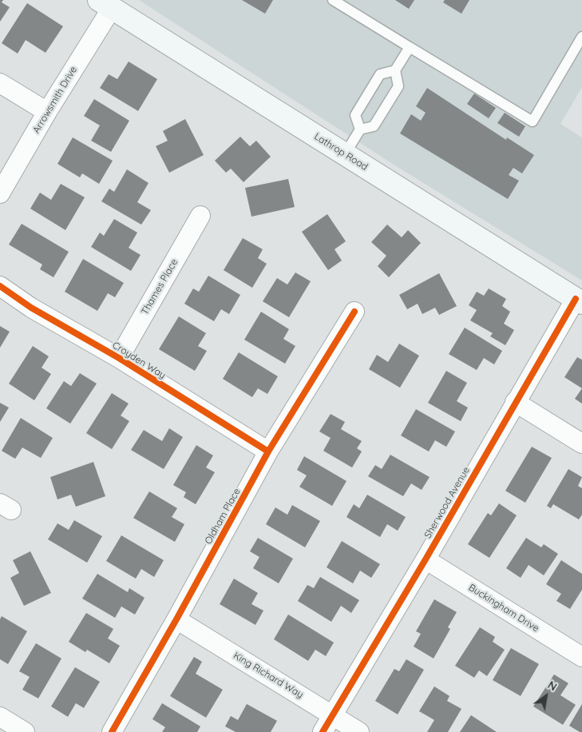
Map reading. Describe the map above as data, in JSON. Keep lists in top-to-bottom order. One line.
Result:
{"streets":{"main road":["Lathrop Road"],"street":["Arrowsmith Drive","Thames Place","Croyden Way","Sherwood Avenue","Oldham Place","Buckingham Drive","King Richard Way"]},"crossings":[["Arrowsmith Drive","Lathrop Road"],["Lathrop Road","Sherwood Avenue"],["Thames Place","Croyden Way"],["Croyden Way","Oldham Place"],["Sherwood Avenue","Buckingham Drive"],["Sherwood Avenue","King Richard Way"],["Oldham Place","King Richard Way"]],"north":"top right"}
